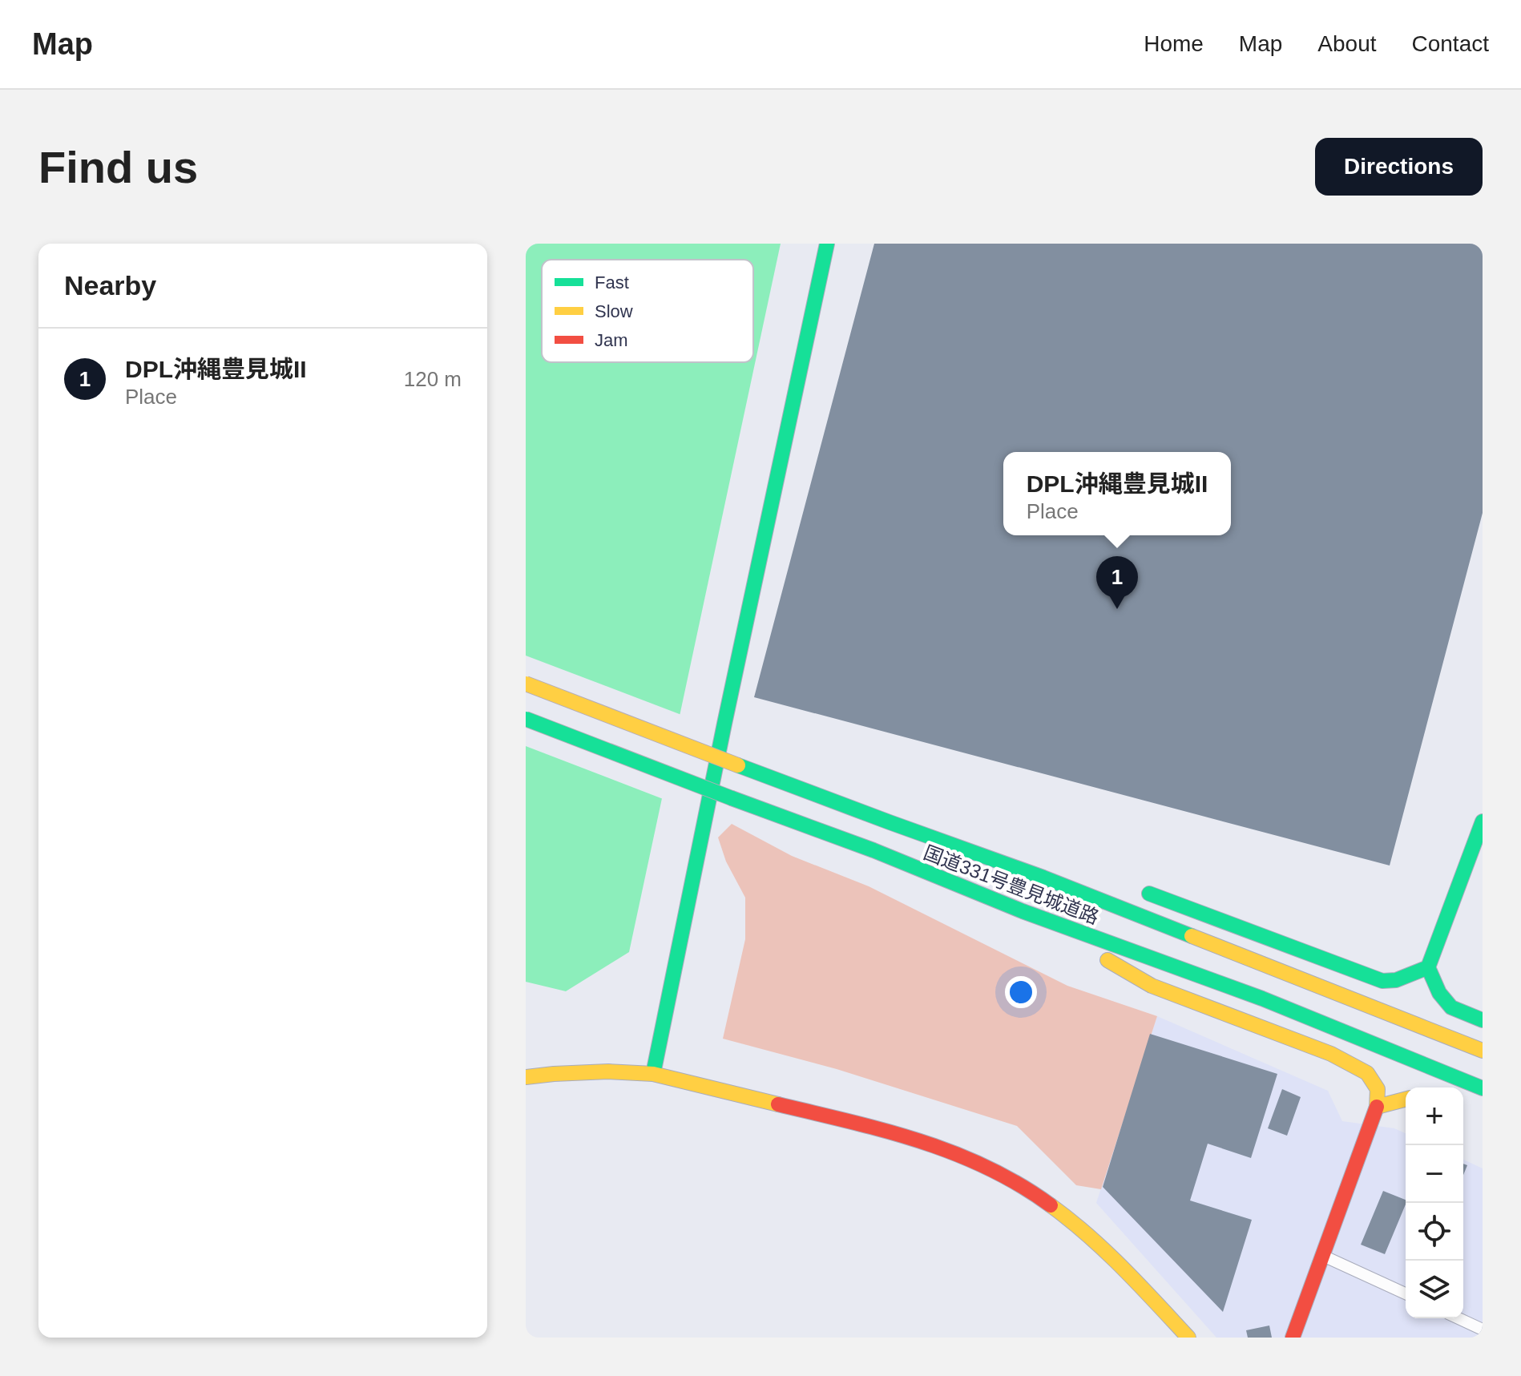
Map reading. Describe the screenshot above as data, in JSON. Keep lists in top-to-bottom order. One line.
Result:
{"streets":{"main road":["国道331号豊見城道路"]},"legend":["Fast","Slow","Jam"],"page":{"header":"Map","nav":["Home","Map","About","Contact"],"buttons":"Directions","title":"Find us","heading":"Nearby","list":[{"mark":"1","name":"DPL沖縄豊見城II","note":"Place","value":"120 m"}],"popup":["DPL沖縄豊見城II","Place"],"pins":"1","map_buttons":["+","−"]}}
